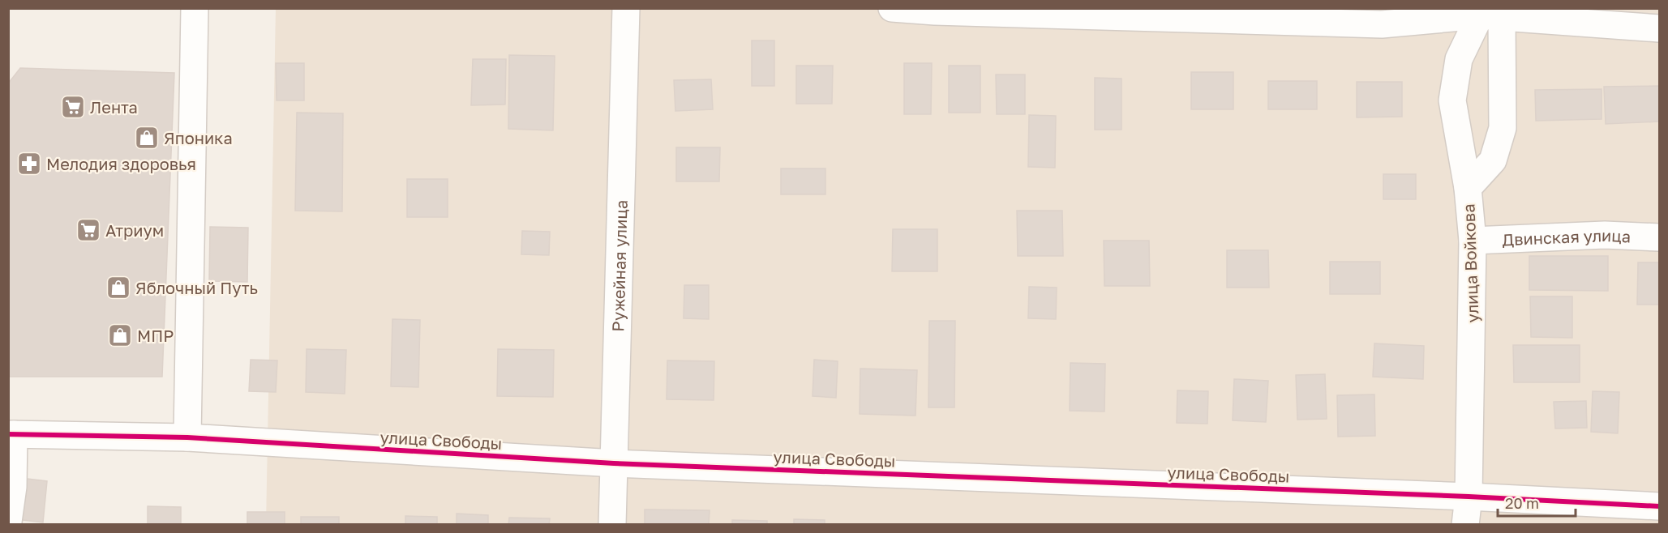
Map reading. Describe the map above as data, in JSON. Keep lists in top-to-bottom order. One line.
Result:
{"streets":{"street":["Двинская улица","улица Войкова","Ружейная улица","улица Свободы"]},"crossings":[["Двинская улица","улица Войкова"],["улица Войкова","улица Свободы"],["Ружейная улица","улица Свободы"]],"places":{"supermarket":["Лента","Атриум"],"shop":["Японика","Яблочный Путь","МПР"],"pharmacy":["Мелодия здоровья"]},"scale_bar":"20 m"}
